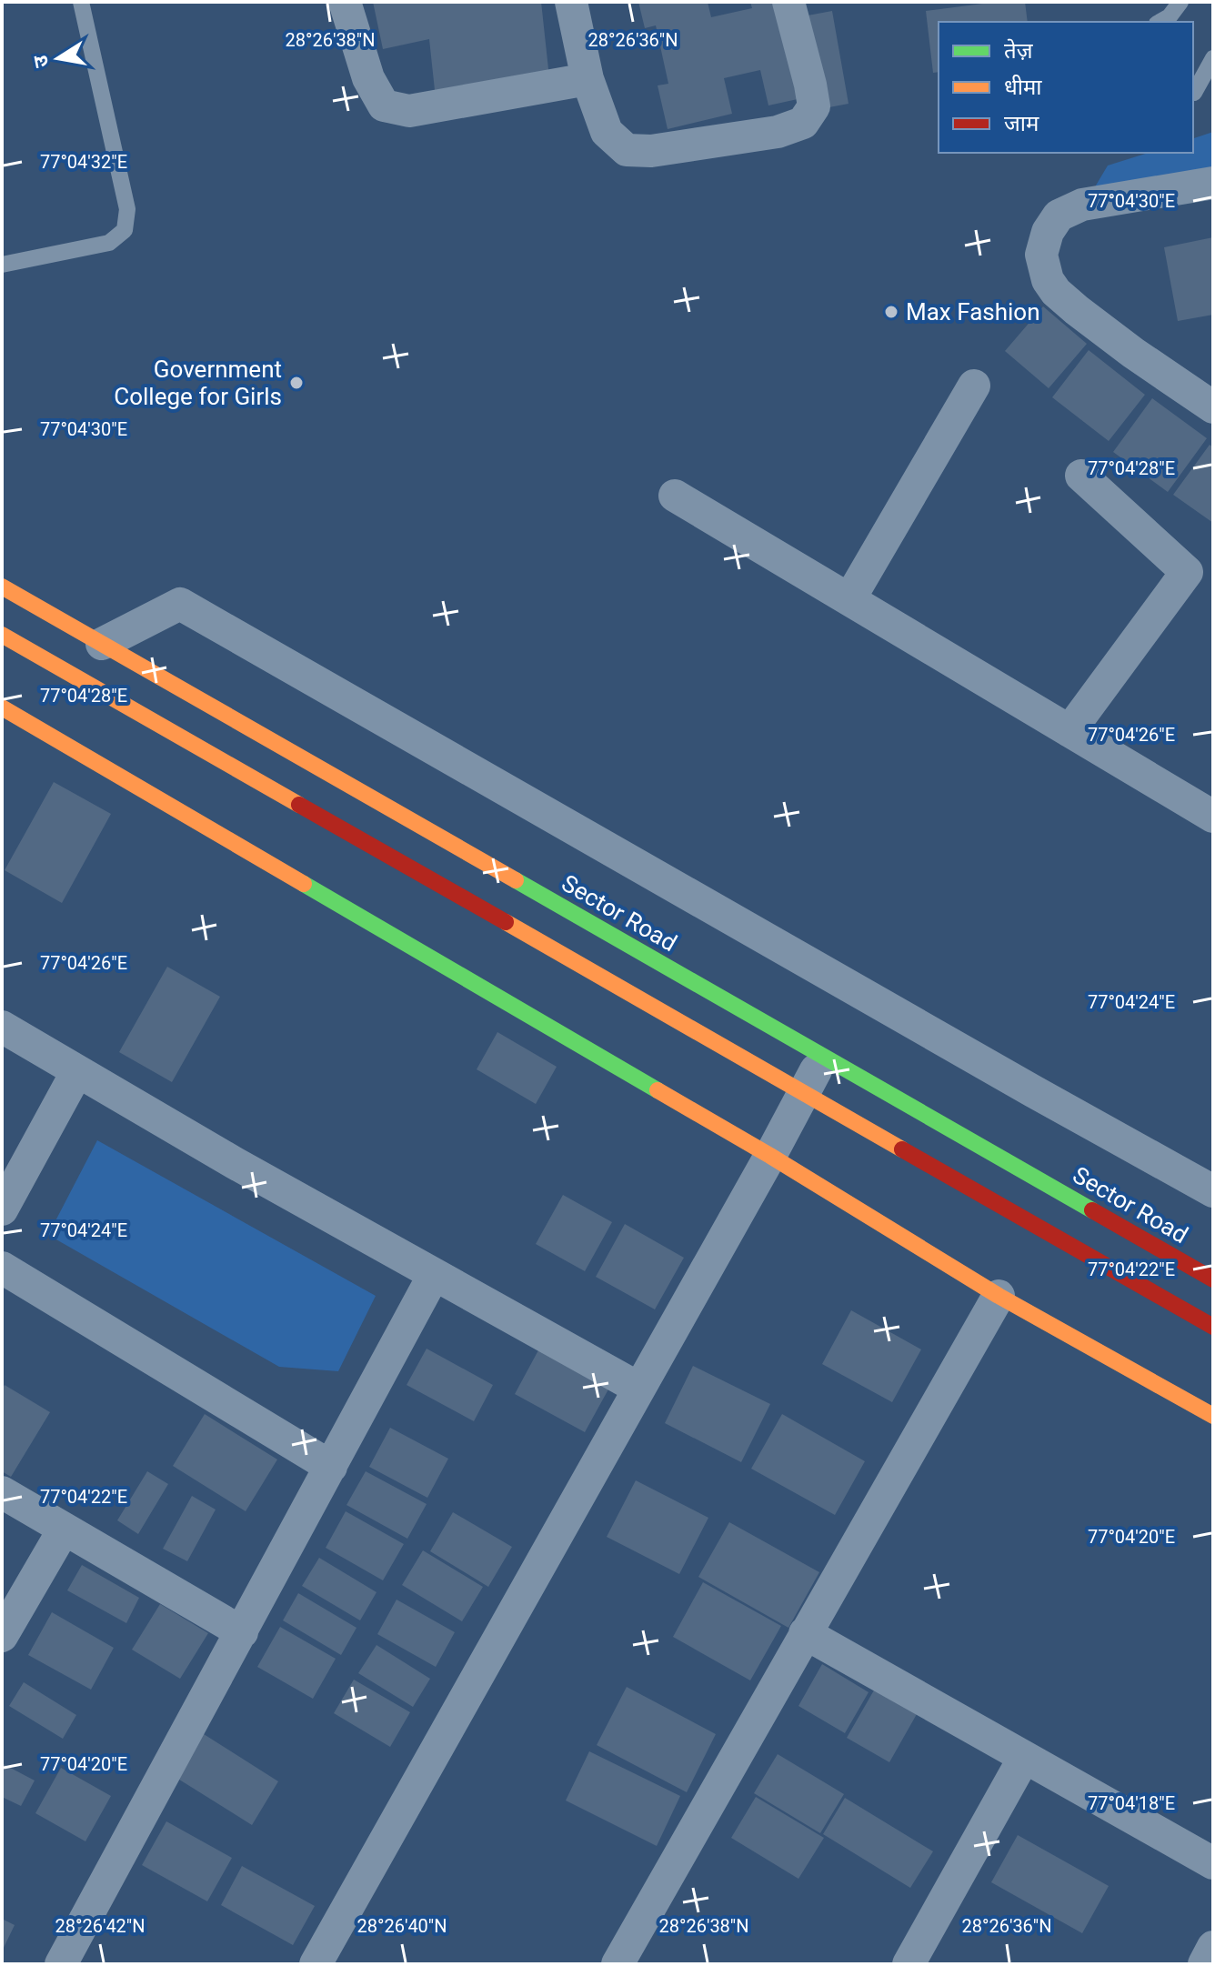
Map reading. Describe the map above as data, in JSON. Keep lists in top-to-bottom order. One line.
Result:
{"streets":{"main road":["Sector Road"]},"places":["Max Fashion","Government College for Girls"],"legend":["तेज़","धीमा","जाम"],"north":"left","coordinates":["28°26'36\"N","28°26'38\"N","77°04'32\"E","77°04'30\"E","77°04'28\"E","77°04'26\"E","77°04'24\"E","77°04'22\"E","77°04'20\"E","77°04'18\"E","28°26'42\"N","28°26'40\"N"]}
